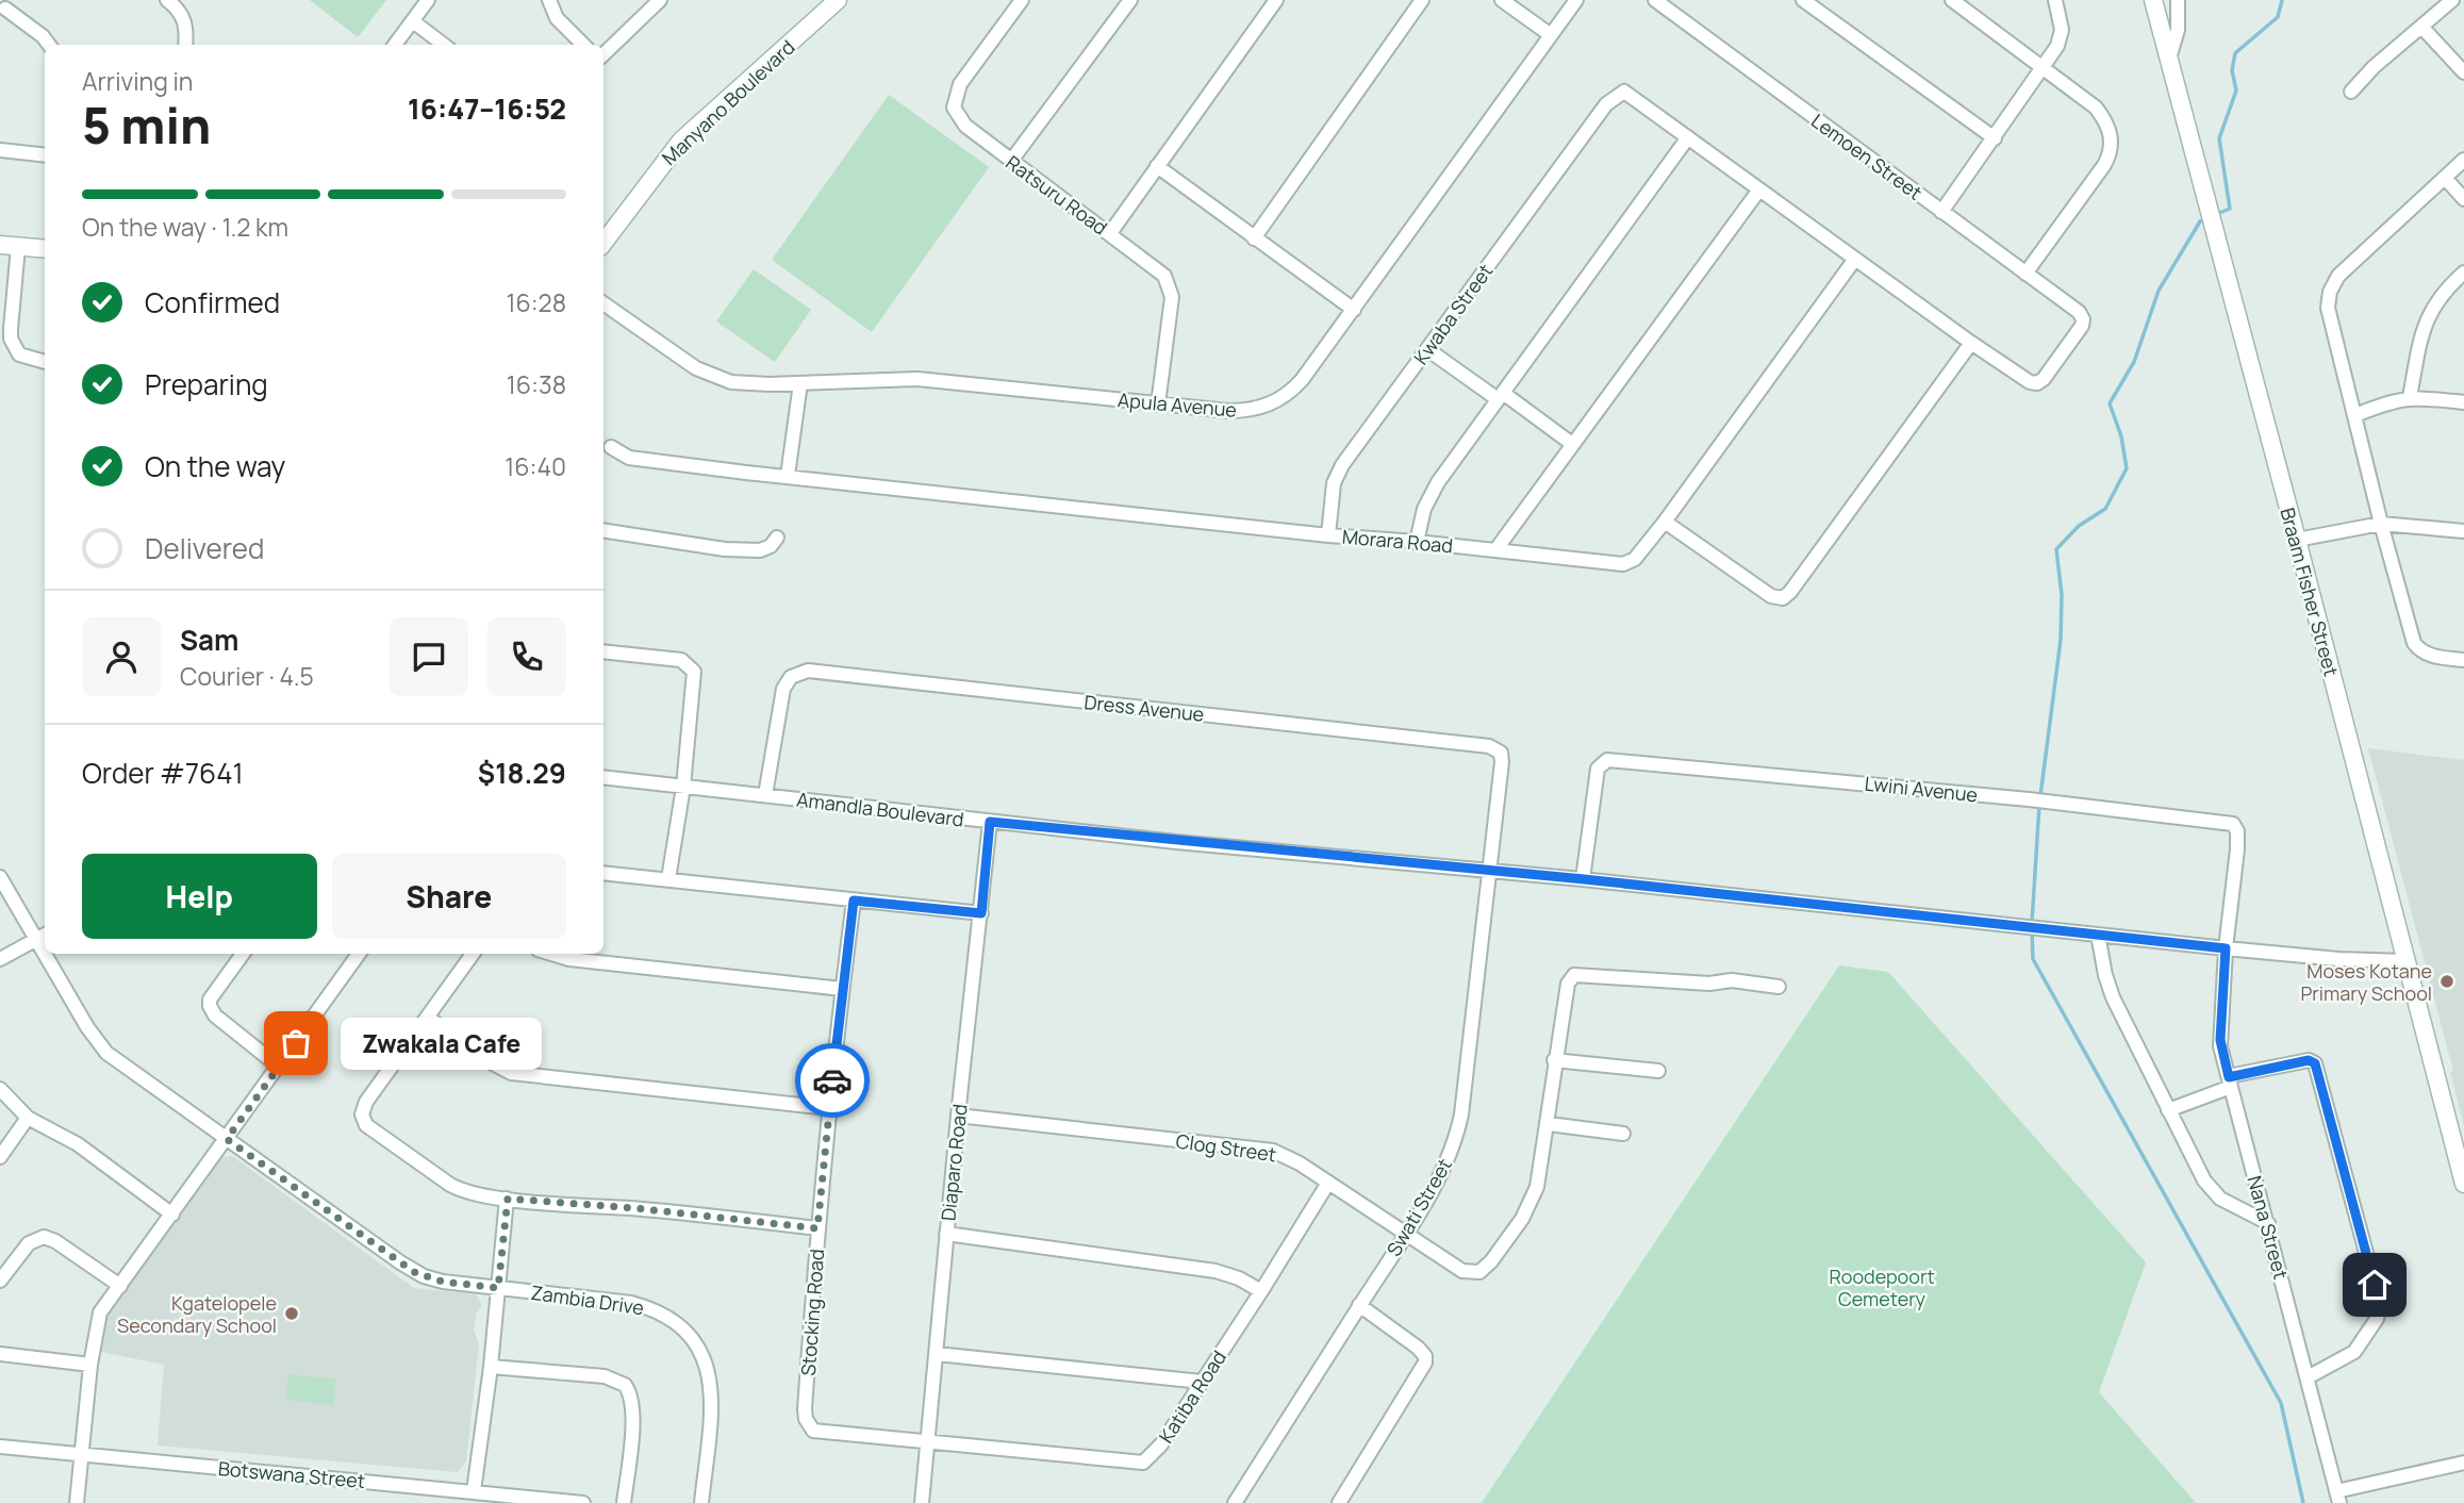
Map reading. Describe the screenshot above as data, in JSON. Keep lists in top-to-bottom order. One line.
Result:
{"streets":{"street":["Manyano Boulevard","Lemoen Street","Ratsuru Road","Kwaba Street","Apula Avenue","Morara Road","Braam Fisher Street","Dress Avenue","Lwini Avenue","Amandla Boulevard","Clog Street","Diaparo Road","Swati Street","Nana Street","Zambia Drive","Stocking Road","Katiba Road","Botswana Street"]},"crossings":[["Ratsuru Road","Apula Avenue"],["Kwaba Street","Morara Road"],["Braam Fisher Street","Amandla Boulevard"],["Dress Avenue","Amandla Boulevard"],["Dress Avenue","Swati Street"],["Lwini Avenue","Amandla Boulevard"],["Lwini Avenue","Nana Street"],["Amandla Boulevard","Diaparo Road"],["Amandla Boulevard","Swati Street"],["Amandla Boulevard","Nana Street"],["Clog Street","Diaparo Road"],["Clog Street","Swati Street"],["Clog Street","Katiba Road"],["Diaparo Road","Stocking Road"],["Diaparo Road","Katiba Road"],["Stocking Road","Katiba Road"]],"parks":["Roodepoort Cemetery"],"places":["Moses Kotane Primary School","Zwakala Cafe","Kgatelopele Secondary School"],"page":{"heading":["5 min","Arriving in","16:47–16:52"],"panel":["Sam","Courier · 4.5","Order #7641","$18.29"],"bar":"On the way · 1.2 km","list":[["Confirmed","16:28"],["Preparing","16:38"],["On the way","16:40"],"Delivered"],"buttons":["Help","Share"],"bubble":"Zwakala Cafe"}}
